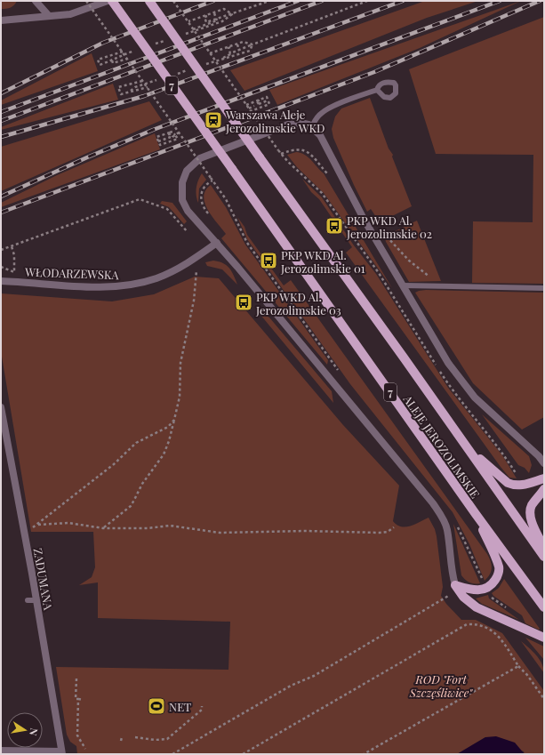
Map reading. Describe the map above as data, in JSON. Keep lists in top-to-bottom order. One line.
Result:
{"streets":{"main road":["7","ALEJE JEROZOLIMSKIE"],"street":["WŁODARZEWSKA","ZADUMANA"]},"parks":["ROD \"Fort Szczęśliwice\""],"places":{"station":["Warszawa Aleje Jerozolimskie WKD"],"bus stop":["PKP WKD Al. Jerozolimskie 02","PKP WKD Al. Jerozolimskie 01","PKP WKD Al. Jerozolimskie 03"],"sports":["NET"]},"north":"right"}
